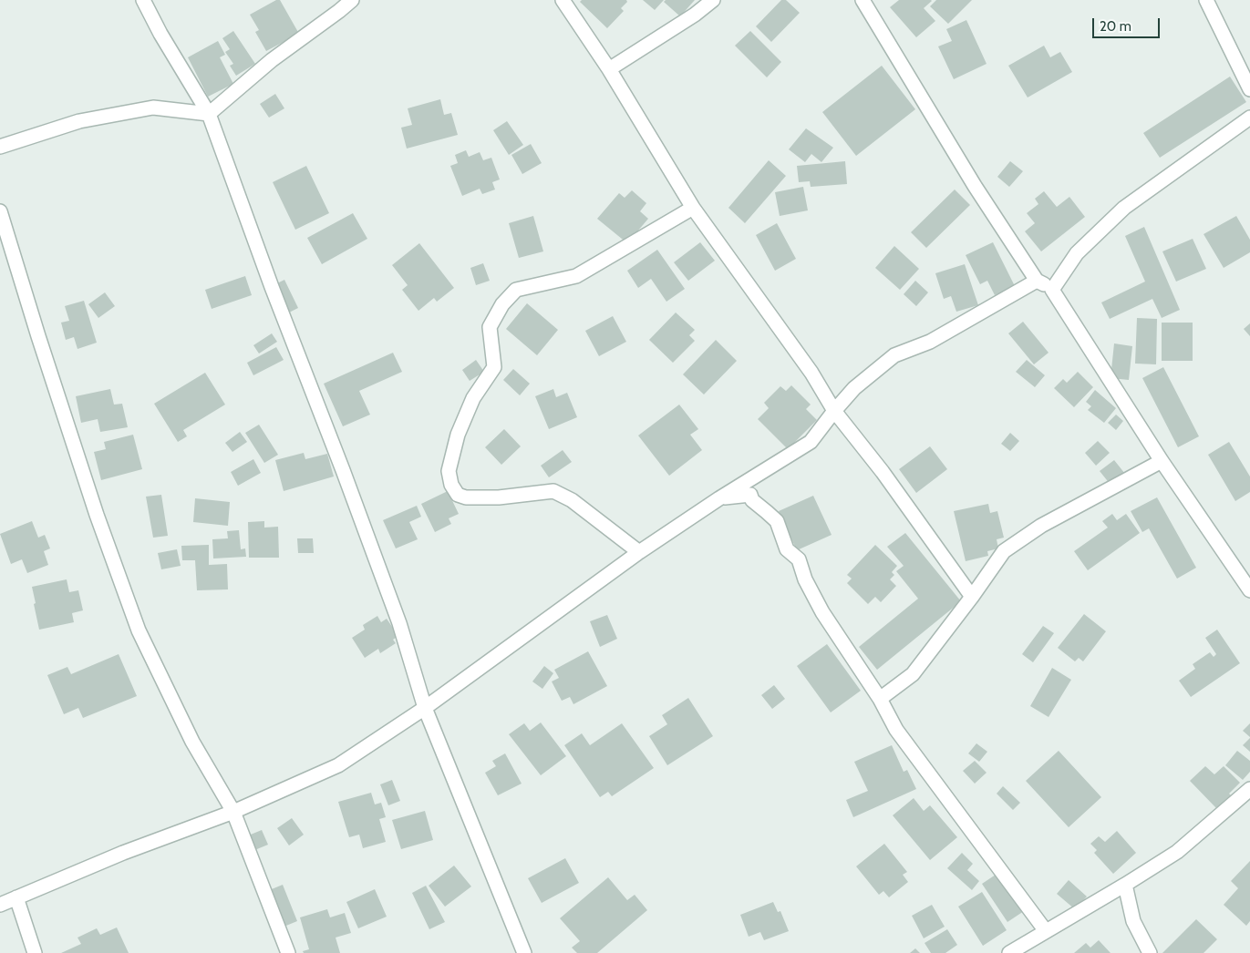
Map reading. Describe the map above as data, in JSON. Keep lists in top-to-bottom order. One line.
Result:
{"scale_bar":"20 m"}
